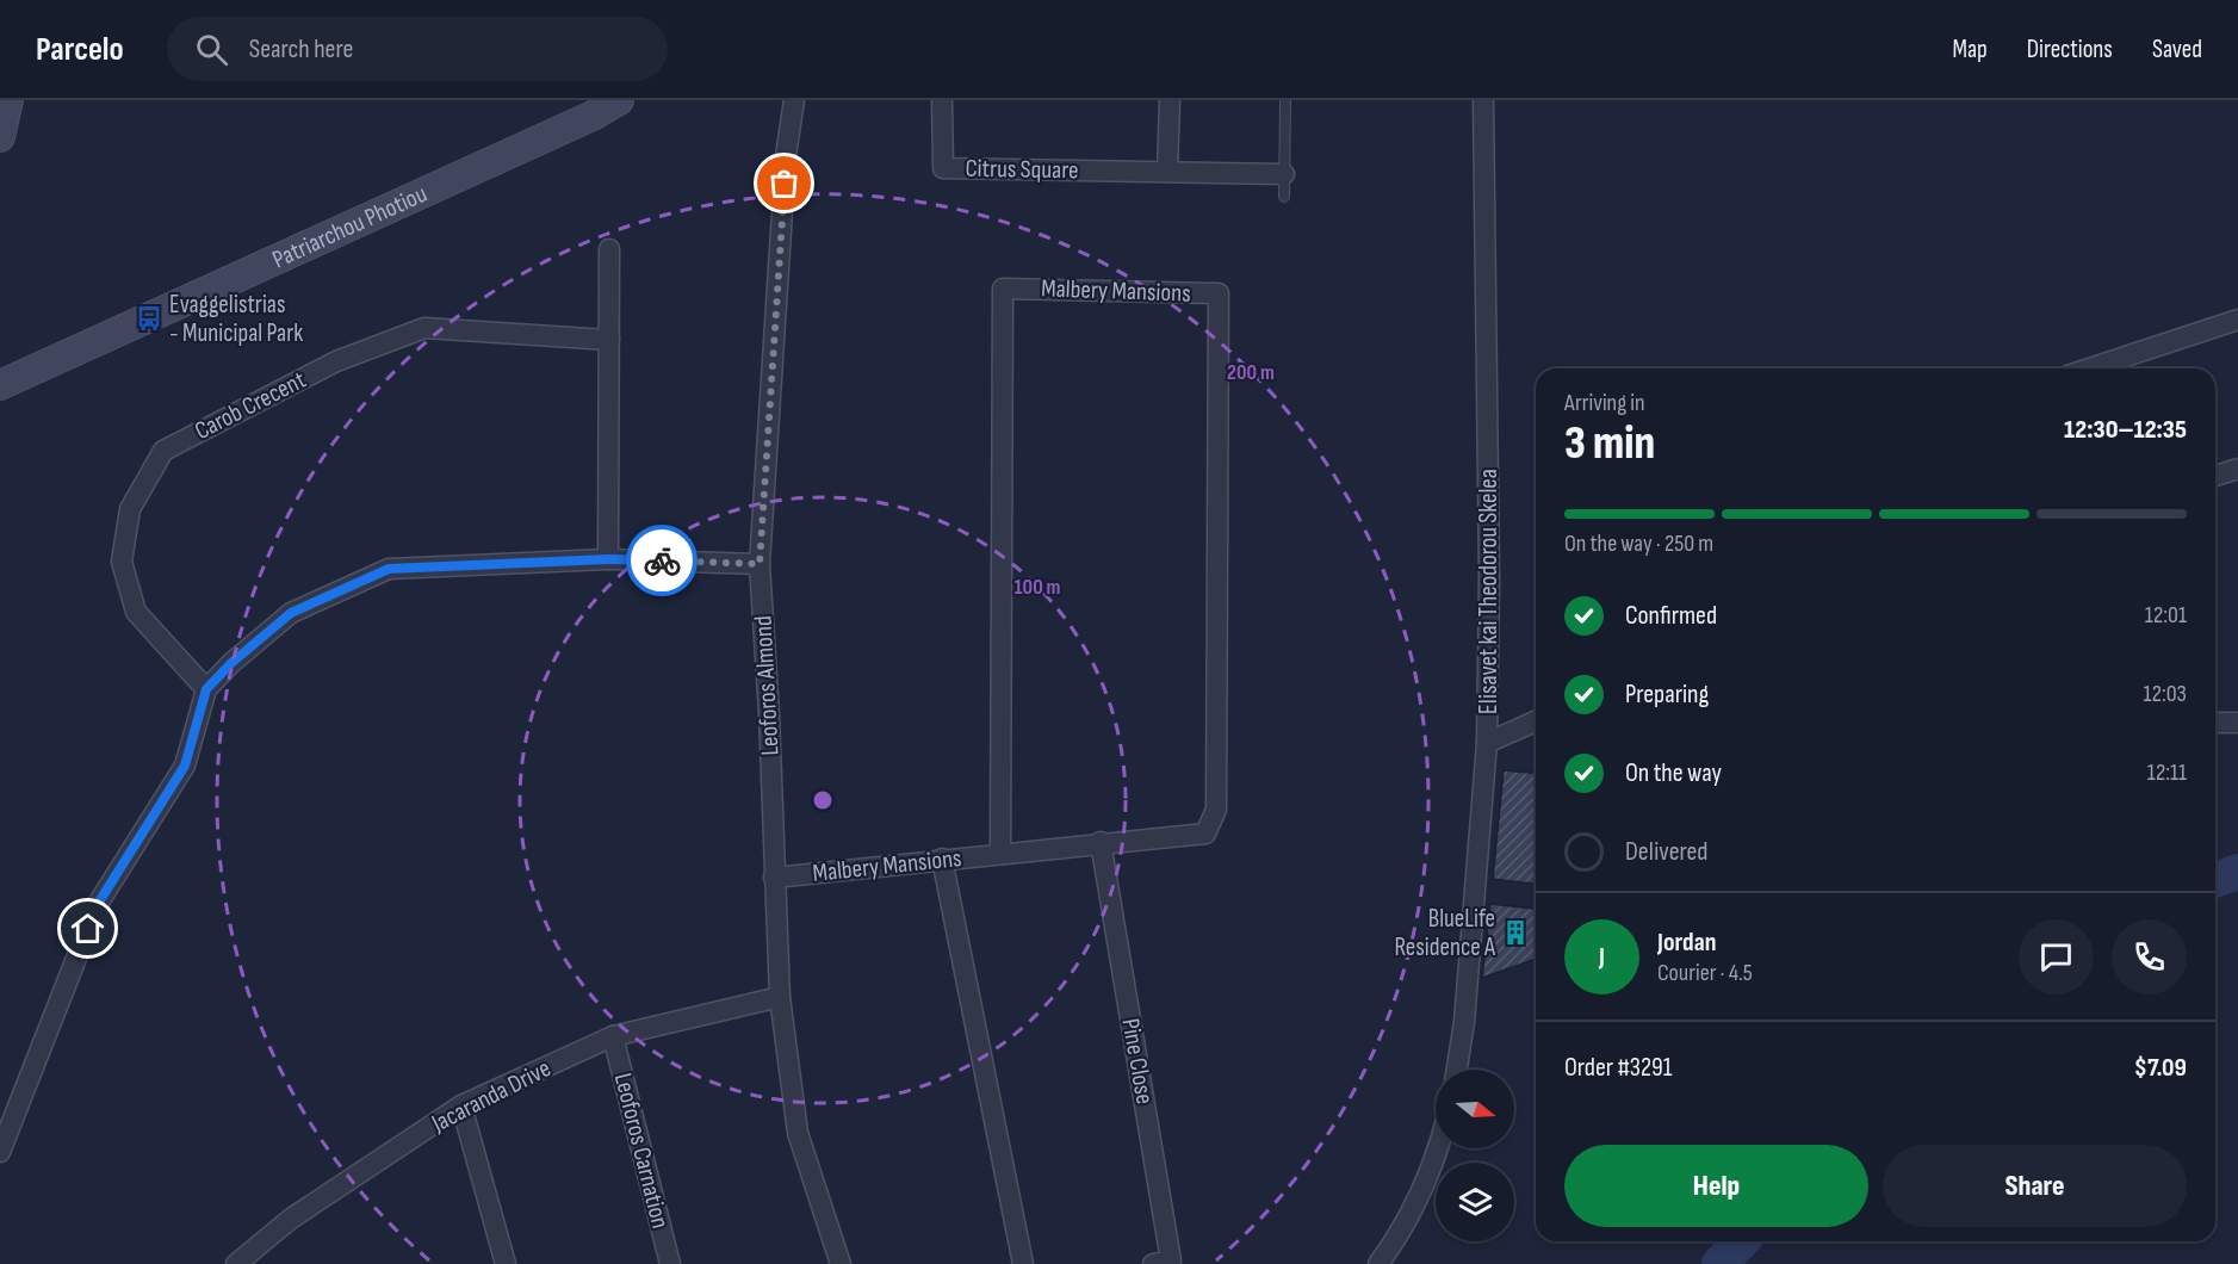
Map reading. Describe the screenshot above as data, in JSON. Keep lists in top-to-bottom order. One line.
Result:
{"streets":{"street":["Citrus Square","Patriarchou Photiou","Malbery Mansions","Carob Crecent","Elisavet kai Theodorou Skelea","Leoforos Almond","Pine Close","Jacaranda Drive","Leoforos Carnation"]},"crossings":[["Malbery Mansions","Leoforos Almond"],["Malbery Mansions","Pine Close"],["Leoforos Almond","Jacaranda Drive"],["Jacaranda Drive","Leoforos Carnation"]],"places":{"bus stop":["Evaggelistrias - Municipal Park"],"building":["BlueLife Residence A"]},"north":"right","page":{"header":"Parcelo","search":"Search here","nav":["Map","Directions","Saved"],"heading":["3 min","Arriving in","12:30–12:35"],"panel":["Jordan","Courier · 4.5","Order #3291","$7.09"],"bar":"On the way · 250 m","list":[["Confirmed","12:01"],["Preparing","12:03"],["On the way","12:11"],"Delivered"],"round":"J","buttons":["Help","Share"]},"rings":["200 m","100 m"]}
